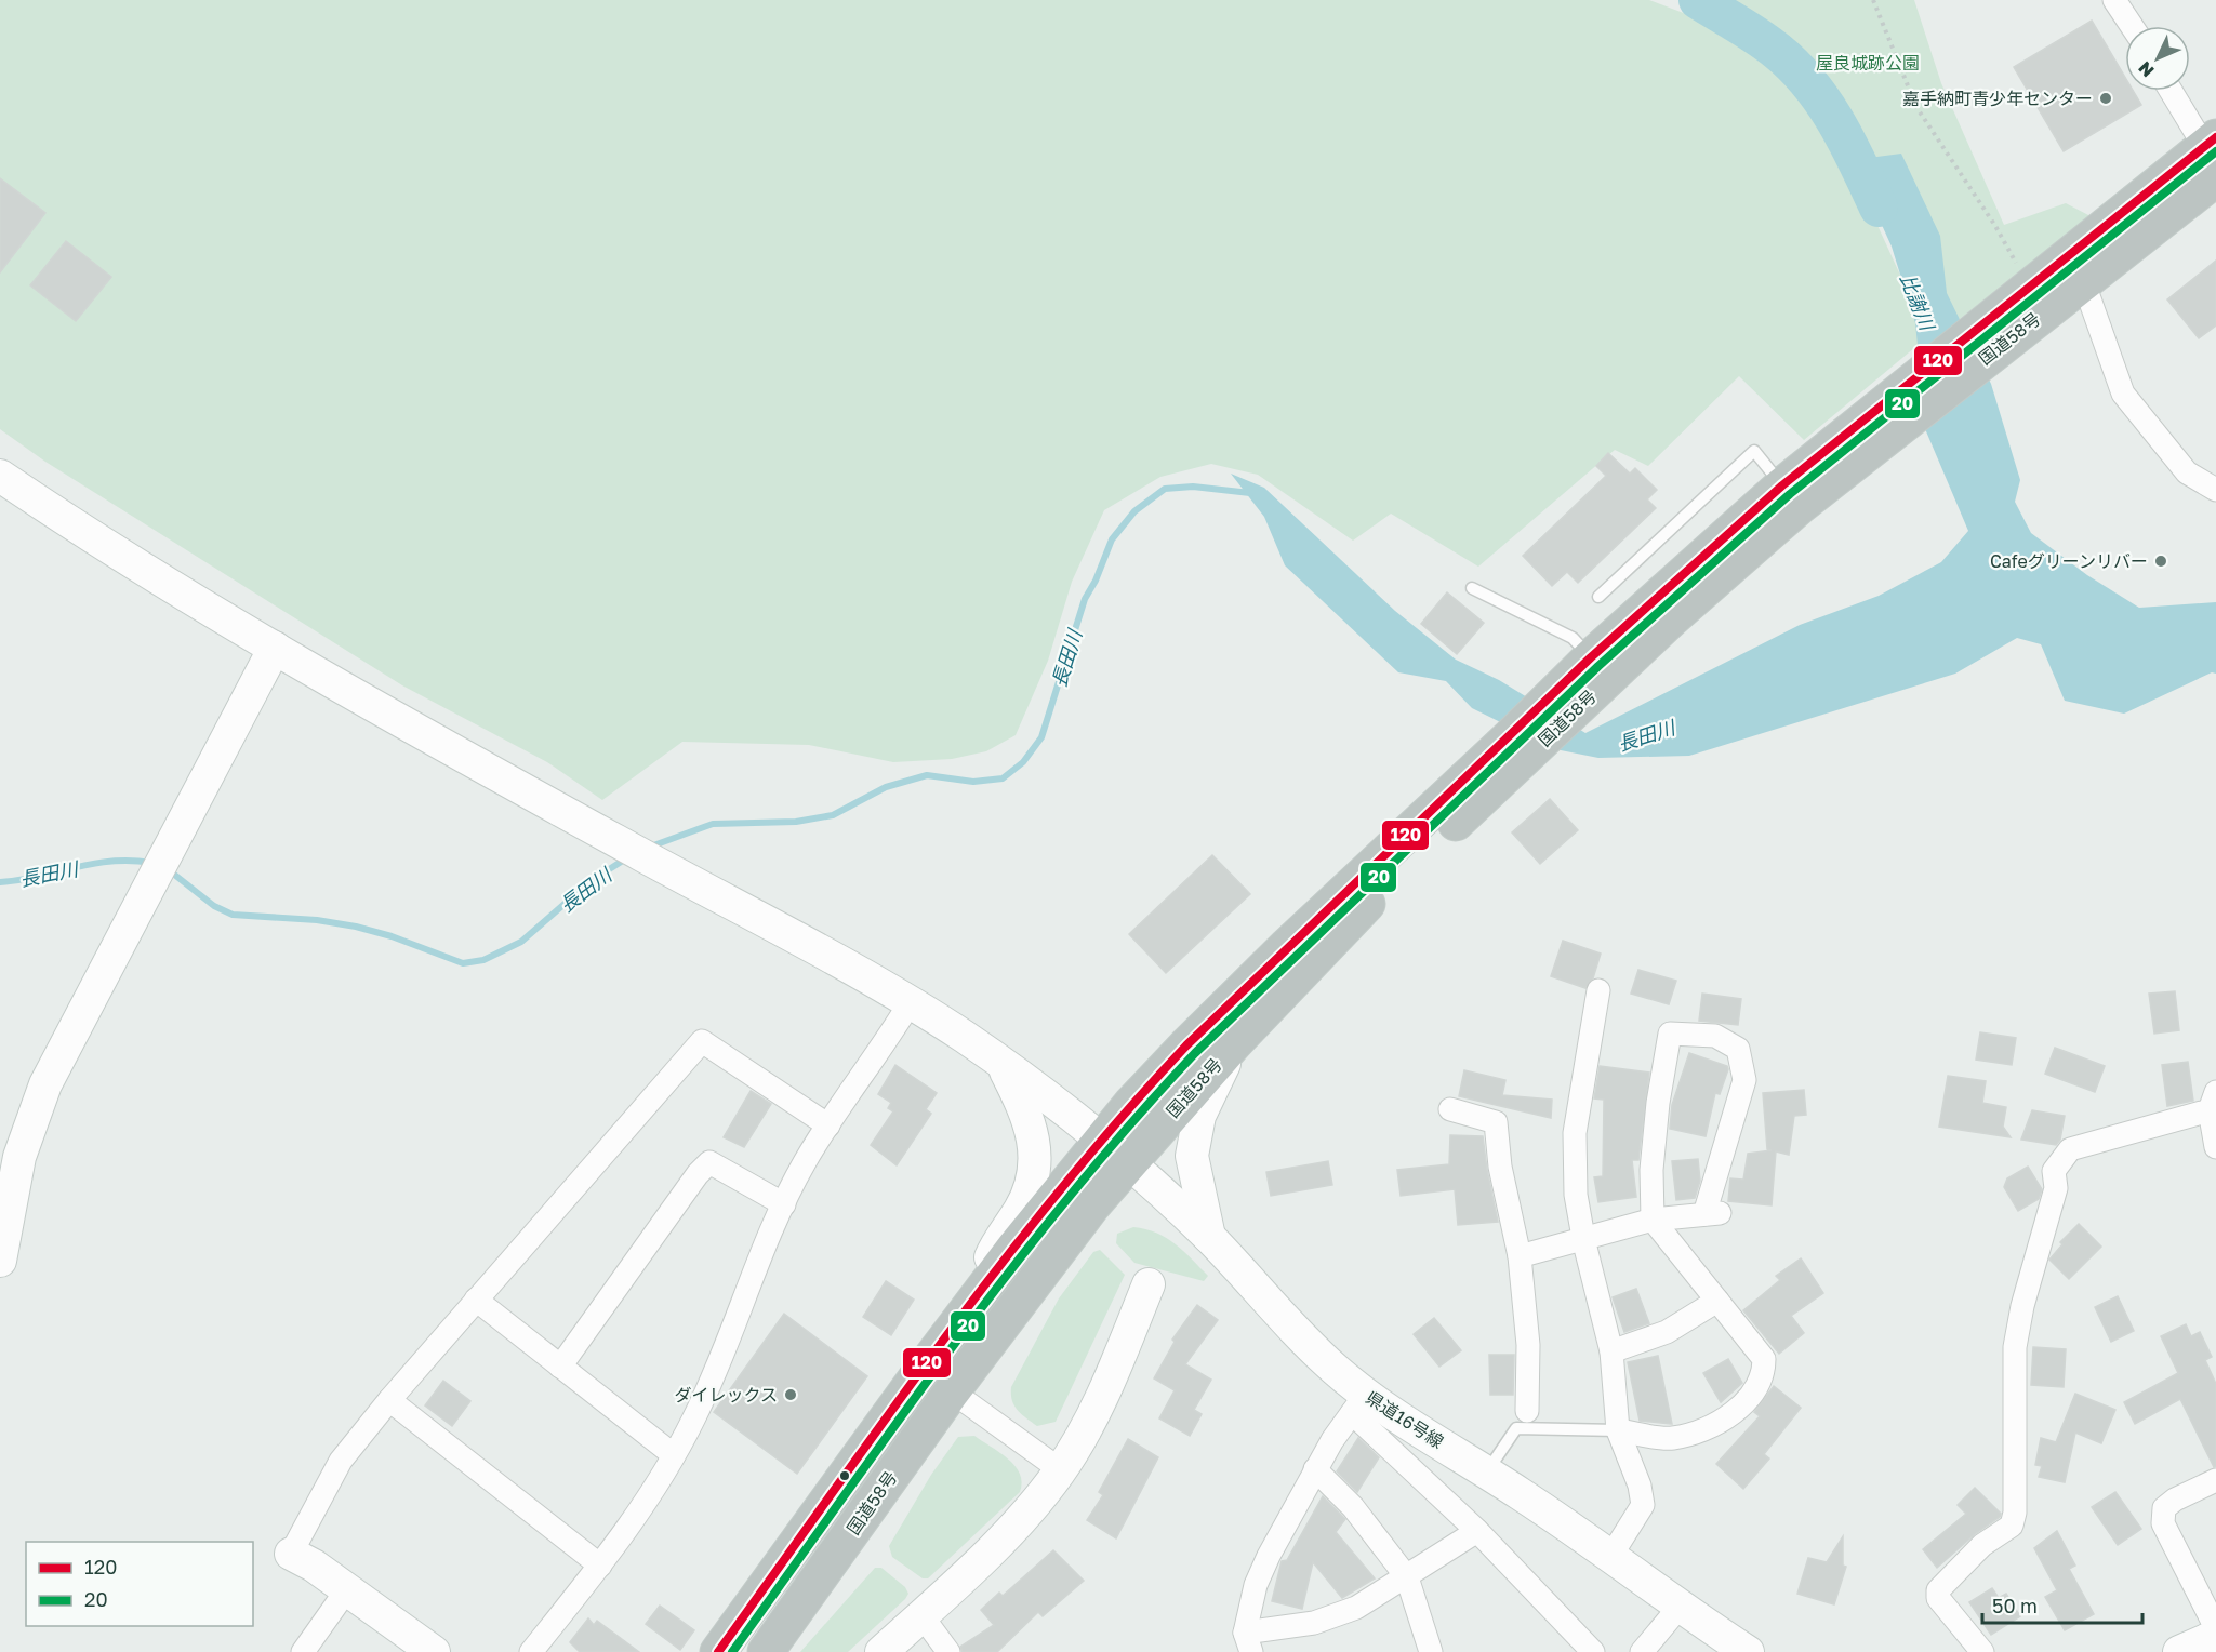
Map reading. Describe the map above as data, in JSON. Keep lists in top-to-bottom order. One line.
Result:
{"streets":{"highway":["国道58号"],"street":["県道16号線"]},"crossings":[["国道58号","県道16号線"]],"water":["比謝川","長田川"],"parks":["屋良城跡公園"],"places":["嘉手納町青少年センター","Cafeグリーンリバー","ダイレックス"],"lines":["transit line 120","transit line 20"],"legend":["120","20"],"scale_bar":"50 m","north":"bottom left"}
